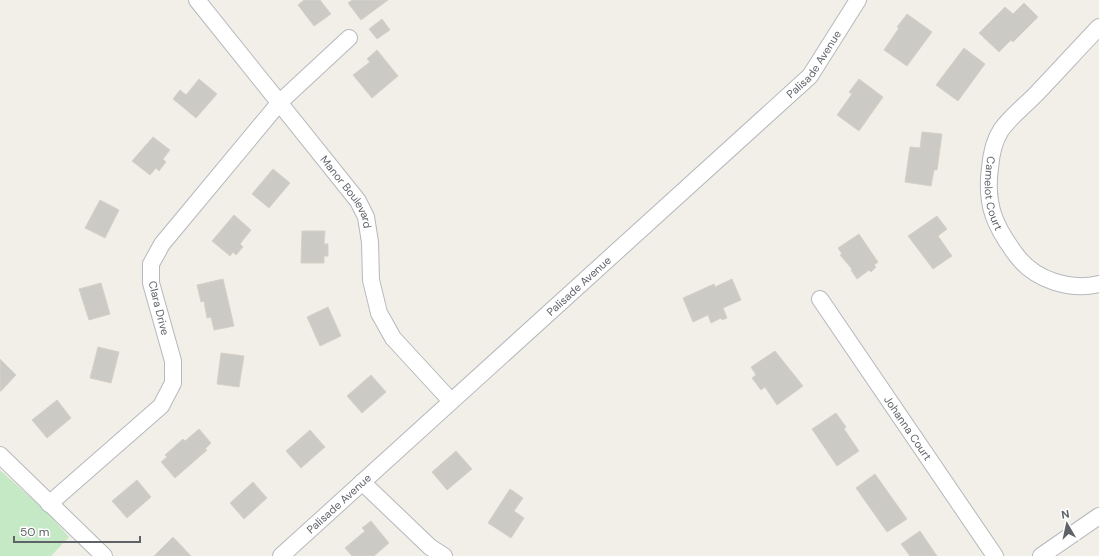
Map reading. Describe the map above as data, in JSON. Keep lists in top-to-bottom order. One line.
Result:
{"streets":{"street":["Palisade Avenue","Manor Boulevard","Camelot Court","Clara Drive","Johanna Court"]},"crossings":[["Palisade Avenue","Manor Boulevard"],["Manor Boulevard","Clara Drive"]],"scale_bar":"50 m","north":"top"}
